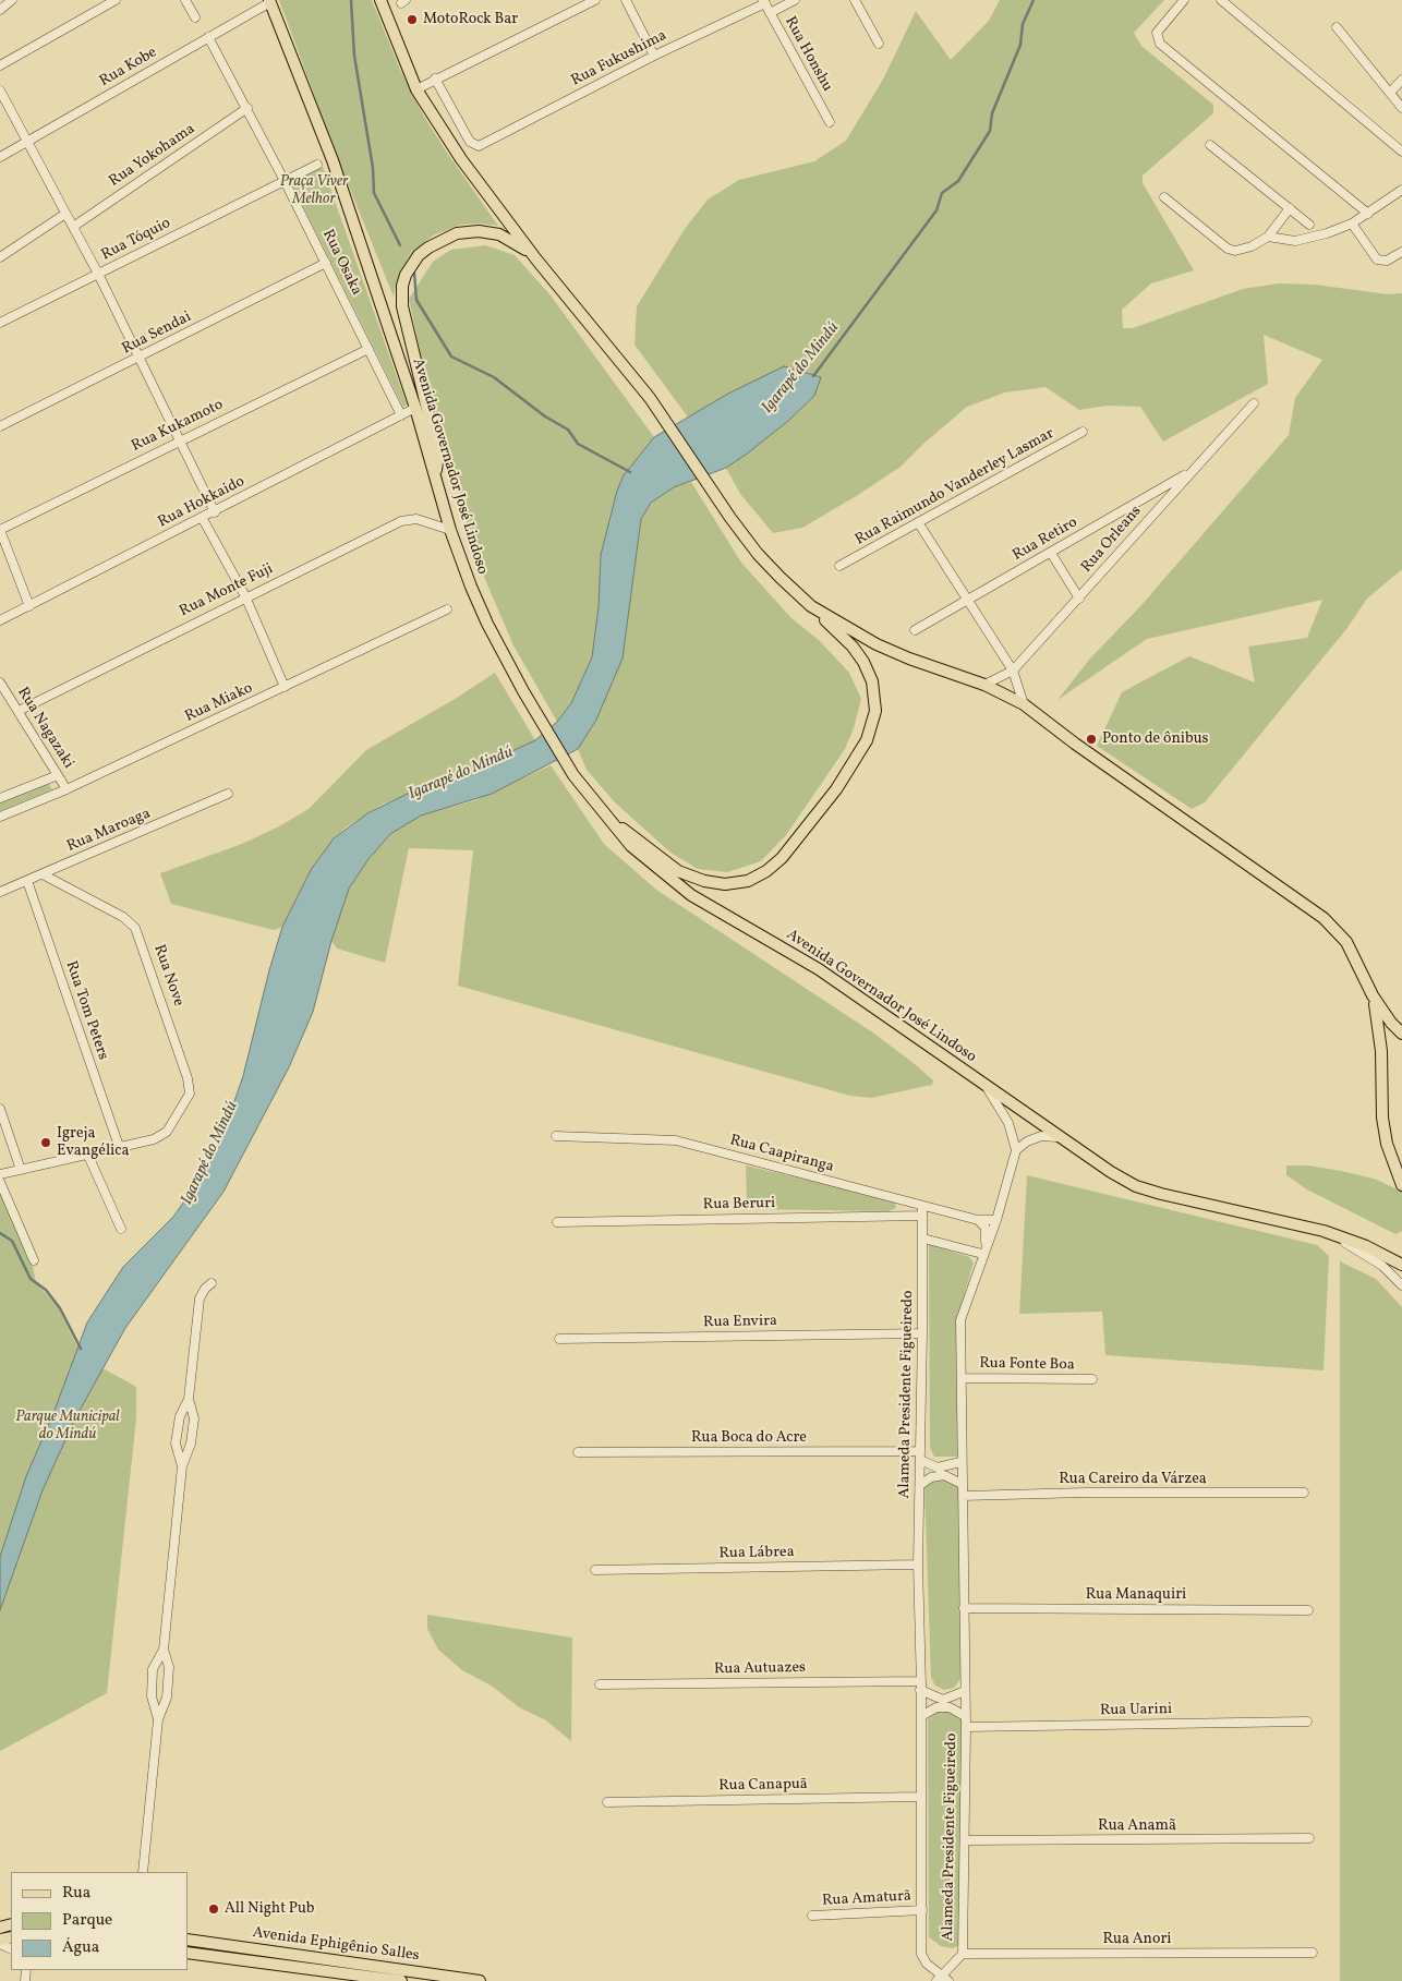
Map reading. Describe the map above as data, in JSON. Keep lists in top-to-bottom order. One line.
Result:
{"streets":{"main road":["Avenida Governador José Lindoso","Avenida Ephigênio Salles"],"street":["Rua Honshu","Rua Fukushima","Rua Kobe","Rua Yokohama","Rua Tóquio","Rua Osaka","Rua Sendai","Rua Kukamoto","Rua Raimundo Vanderley Lasmar","Rua Hokkaido","Rua Retiro","Rua Orleans","Rua Monte Fuji","Rua Miako","Rua Nagazaki","Rua Maroaga","Rua Nove","Rua Tom Peters","Rua Caapiranga","Rua Beruri","Rua Envira","Rua Fonte Boa","Alameda Presidente Figueiredo","Rua Boca do Acre","Rua Careiro da Várzea","Rua Lábrea","Rua Manaquiri","Rua Autuazes","Rua Uarini","Rua Canapuã","Rua Anamã","Rua Amaturã","Rua Anori"]},"crossings":[["Rua Honshu","Rua Fukushima"],["Rua Kobe","Rua Osaka"],["Rua Kobe","Avenida Governador José Lindoso"],["Rua Yokohama","Rua Osaka"],["Rua Tóquio","Rua Osaka"],["Rua Osaka","Rua Sendai"],["Rua Osaka","Rua Kukamoto"],["Rua Osaka","Rua Hokkaido"],["Avenida Governador José Lindoso","Rua Hokkaido"],["Avenida Governador José Lindoso","Rua Monte Fuji"],["Rua Retiro","Rua Orleans"],["Rua Monte Fuji","Rua Nagazaki"],["Rua Miako","Rua Nagazaki"],["Rua Maroaga","Rua Nove"],["Rua Maroaga","Rua Tom Peters"],["Rua Nove","Rua Tom Peters"],["Rua Caapiranga","Alameda Presidente Figueiredo"],["Rua Beruri","Alameda Presidente Figueiredo"],["Rua Envira","Alameda Presidente Figueiredo"],["Rua Fonte Boa","Alameda Presidente Figueiredo"],["Alameda Presidente Figueiredo","Rua Boca do Acre"],["Alameda Presidente Figueiredo","Rua Careiro da Várzea"],["Alameda Presidente Figueiredo","Rua Lábrea"],["Alameda Presidente Figueiredo","Rua Manaquiri"],["Alameda Presidente Figueiredo","Rua Autuazes"],["Alameda Presidente Figueiredo","Rua Uarini"],["Alameda Presidente Figueiredo","Rua Canapuã"],["Alameda Presidente Figueiredo","Rua Anamã"],["Alameda Presidente Figueiredo","Rua Amaturã"],["Alameda Presidente Figueiredo","Rua Anori"]],"water":["Igarapé do Mindú"],"parks":["Praça Viver Melhor","Parque Municipal do Mindú"],"places":["MotoRock Bar","Ponto de ônibus","Igreja Evangélica","All Night Pub"],"legend":["Rua","Parque","Água"]}
